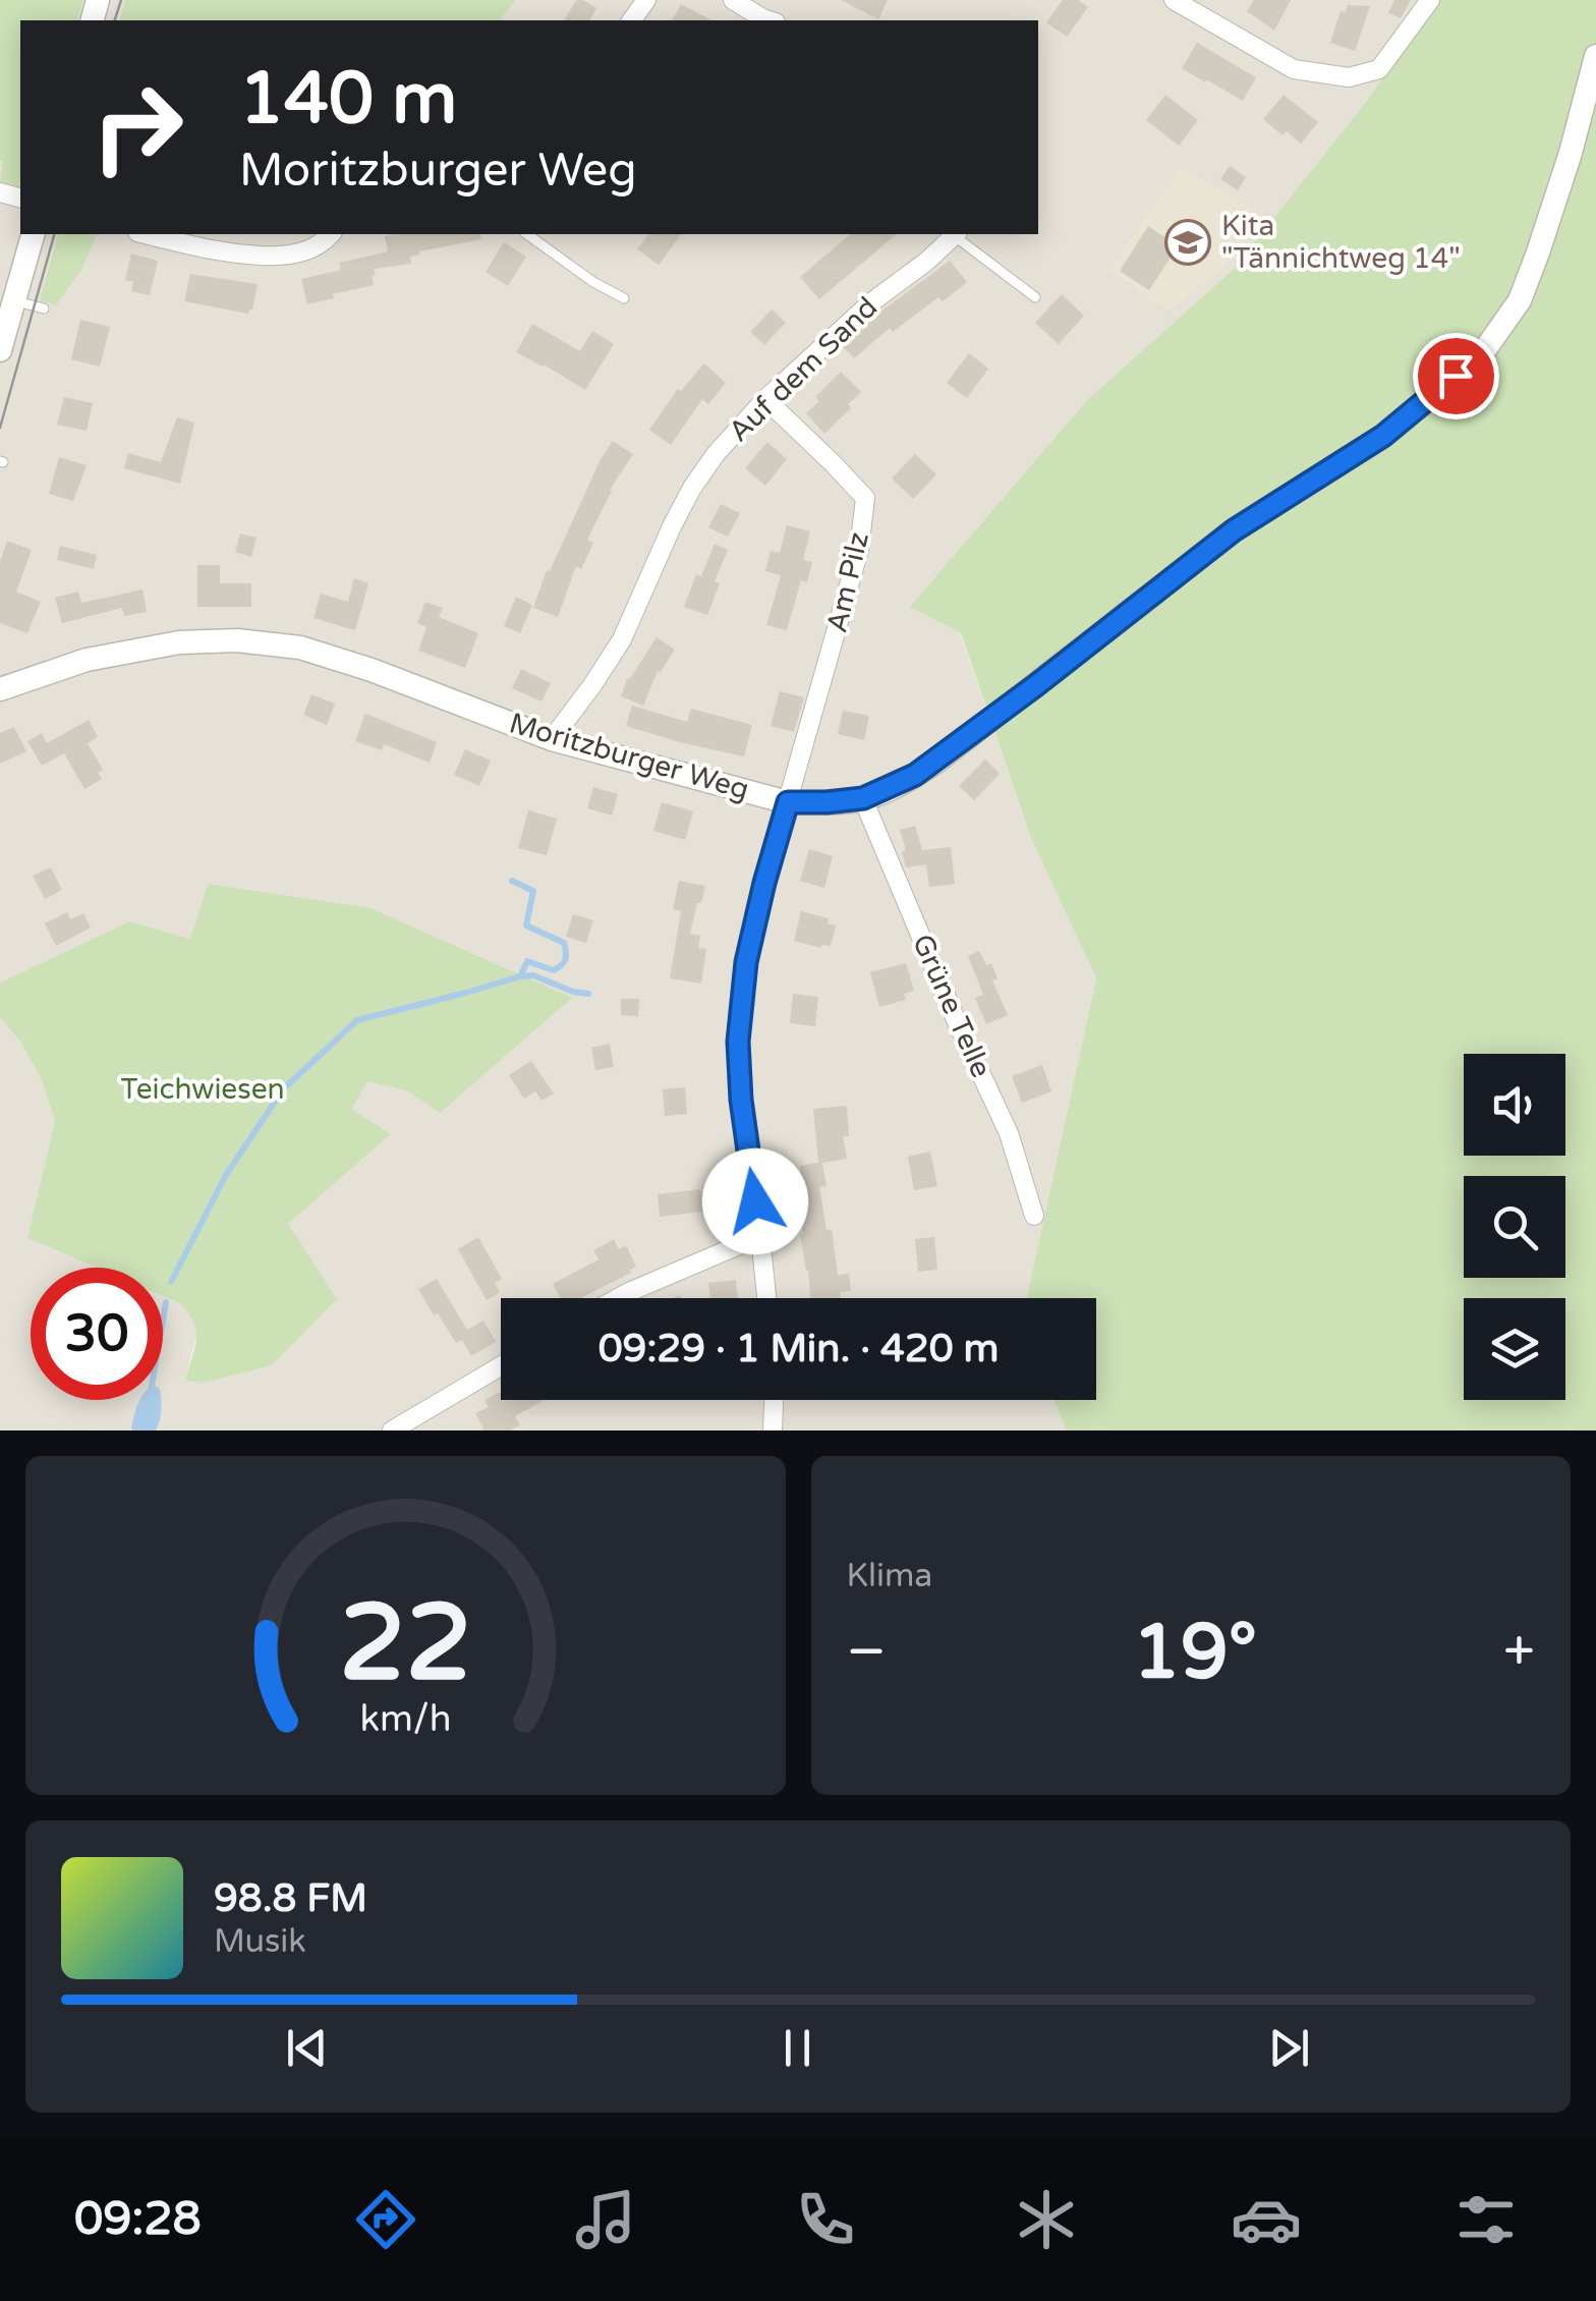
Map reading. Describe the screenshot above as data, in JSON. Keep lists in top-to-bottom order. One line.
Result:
{"streets":{"street":["Auf dem Sand","Am Pilz","Moritzburger Weg","Grüne Telle"]},"crossings":[["Auf dem Sand","Am Pilz"],["Auf dem Sand","Moritzburger Weg"],["Am Pilz","Moritzburger Weg"],["Moritzburger Weg","Grüne Telle"]],"parks":["Teichwiesen"],"places":{"school or university":["Kita \"Tännichtweg 14\""]},"page":{"turn":["140 m","Moritzburger Weg"],"limit":"30","trip":"09:29 · 1 Min. · 420 m","tile":"Klima","heat":["−","19°","+"],"song":["98.8 FM","Musik"],"tabs":"09:28","gauge":["22","km/h"]}}
